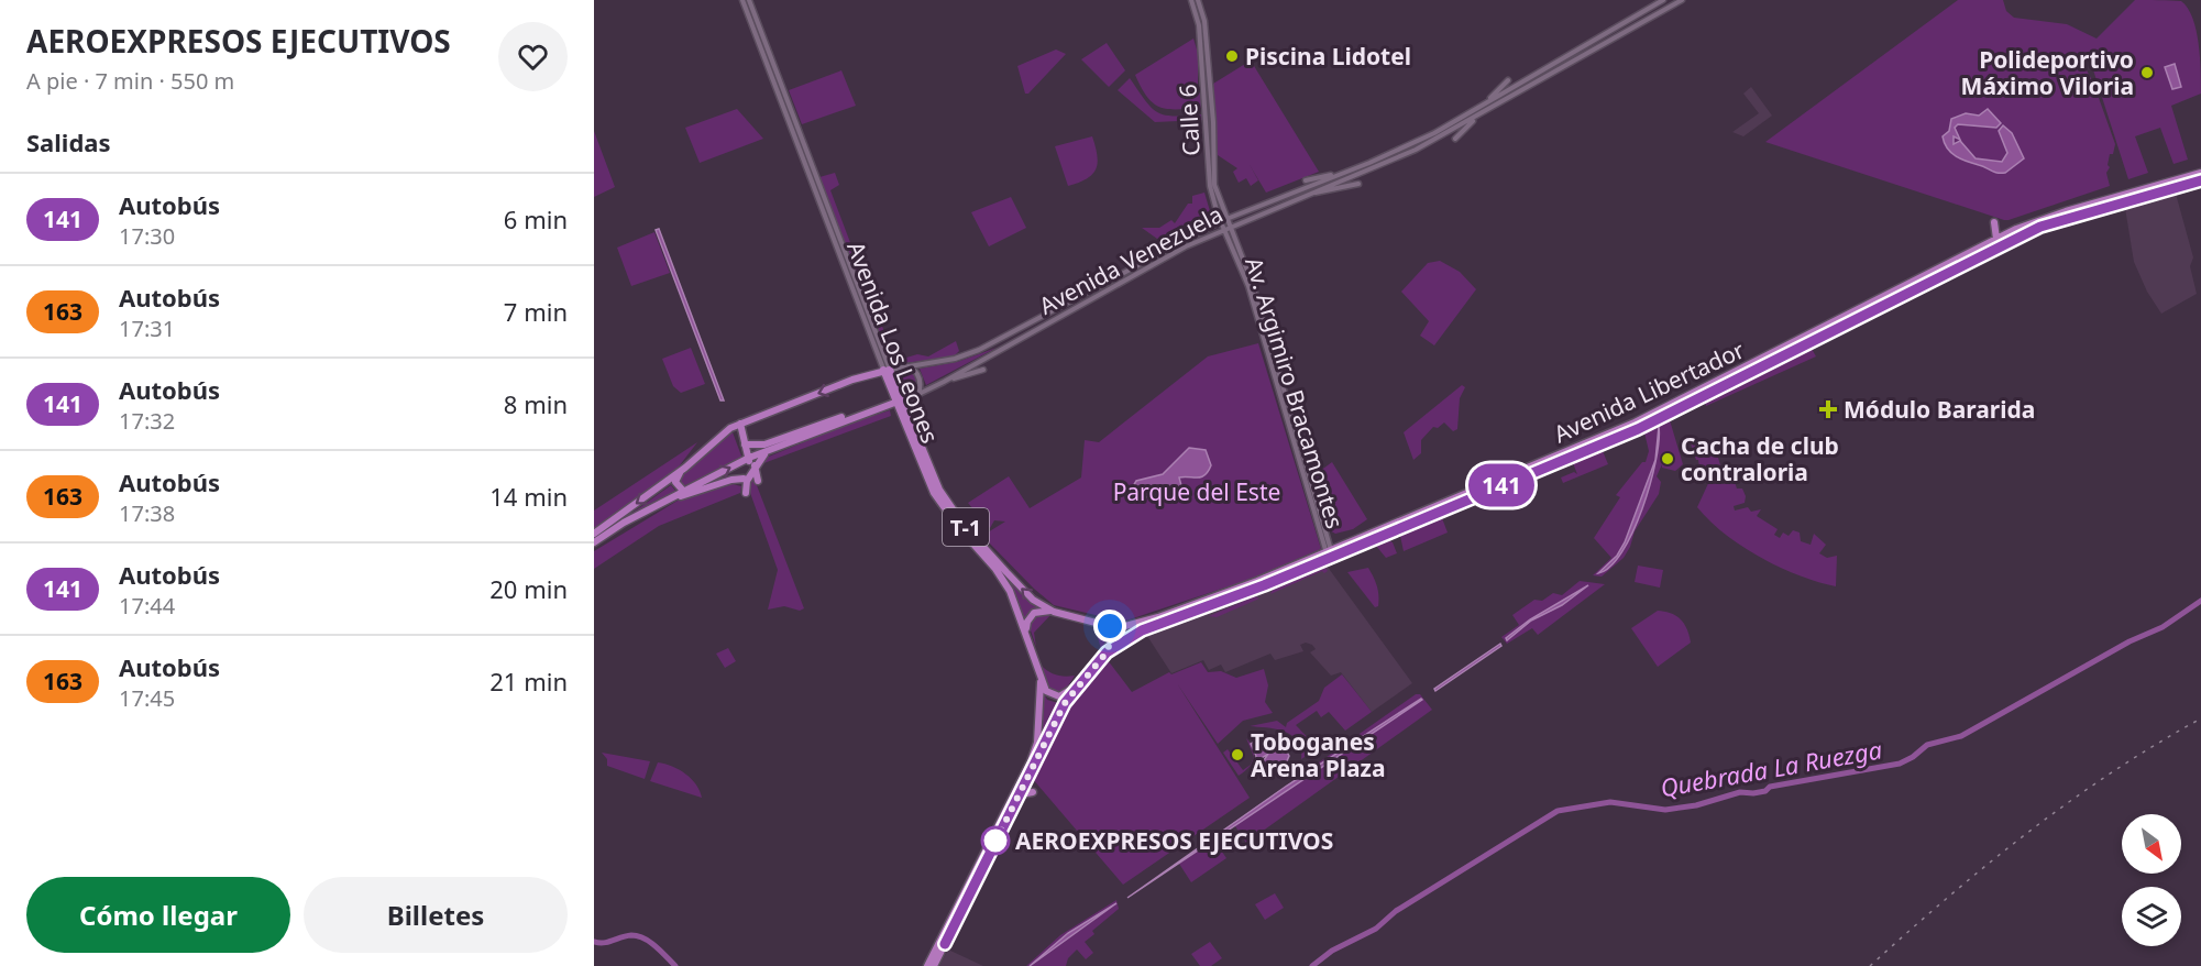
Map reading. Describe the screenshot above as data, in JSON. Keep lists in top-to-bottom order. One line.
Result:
{"streets":{"main road":["Avenida Venezuela","Avenida Los Leones","Avenida Libertador","T-1"],"street":["Av. Argimiro Bracamontes"]},"crossings":[["Avenida Venezuela","Avenida Los Leones"],["Avenida Venezuela","Av. Argimiro Bracamontes"],["Avenida Los Leones","Avenida Libertador"],["Avenida Libertador","Av. Argimiro Bracamontes"]],"water":["Quebrada La Ruezga"],"parks":["Parque del Este"],"places":{"other":["Piscina Lidotel","Polideportivo Máximo Viloria","Cacha de club contraloria","Toboganes Arena Plaza","AEROEXPRESOS EJECUTIVOS"],"health":["Módulo Bararida"]},"lines":["bus line 141"],"north":"bottom right","page":{"heading":[["AEROEXPRESOS EJECUTIVOS","A pie · 7 min · 550 m"],"Salidas"],"on_map":"141","list":[{"mark":"141","name":"Autobús","note":"17:30","value":"6 min"},{"mark":"163","name":"Autobús","note":"17:31","value":"7 min"},{"mark":"141","name":"Autobús","note":"17:32","value":"8 min"},{"mark":"163","name":"Autobús","note":"17:38","value":"14 min"},{"mark":"141","name":"Autobús","note":"17:44","value":"20 min"},{"mark":"163","name":"Autobús","note":"17:45","value":"21 min"}],"buttons":["Cómo llegar","Billetes"]}}
